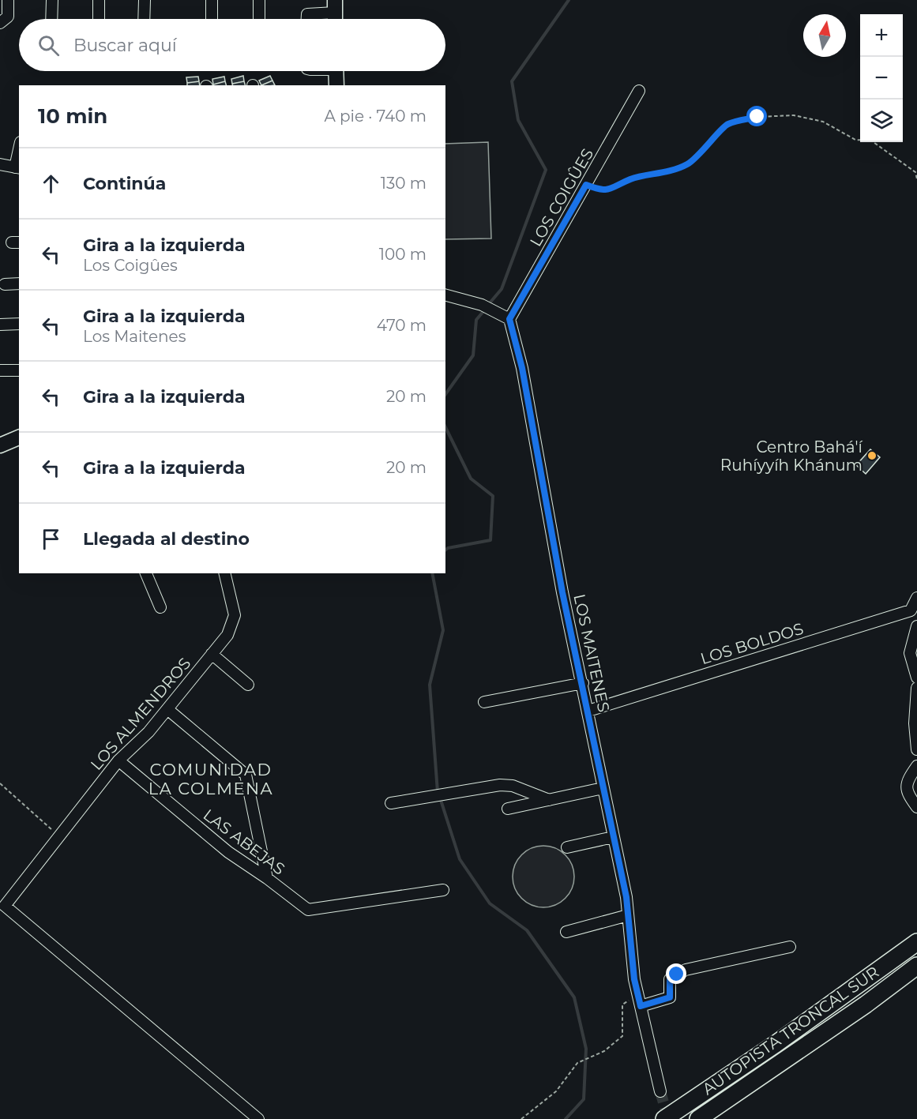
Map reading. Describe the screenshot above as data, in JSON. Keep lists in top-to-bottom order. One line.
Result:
{"streets":{"highway":["AUTOPISTA TRONCAL SUR"],"street":["LOS COIGÛES","LOS BOLDOS","LOS MAITENES","LOS ALMENDROS","LAS ABEJAS"]},"crossings":[["LOS COIGÛES","LOS MAITENES"],["LOS BOLDOS","LOS MAITENES"],["LOS ALMENDROS","LAS ABEJAS"]],"districts":["COMUNIDAD LA COLMENA"],"places":["Centro Bahá'í Ruhíyyíh Khánum"],"north":"top","page":{"map_buttons":["+","−"],"search":"Buscar aquí","heading":["10 min","A pie · 740 m"],"list":[["Continúa","130 m"],["Gira a la izquierda","Los Coigûes","100 m"],["Gira a la izquierda","Los Maitenes","470 m"],["Gira a la izquierda","20 m"],["Gira a la izquierda","20 m"],"Llegada al destino"]}}
